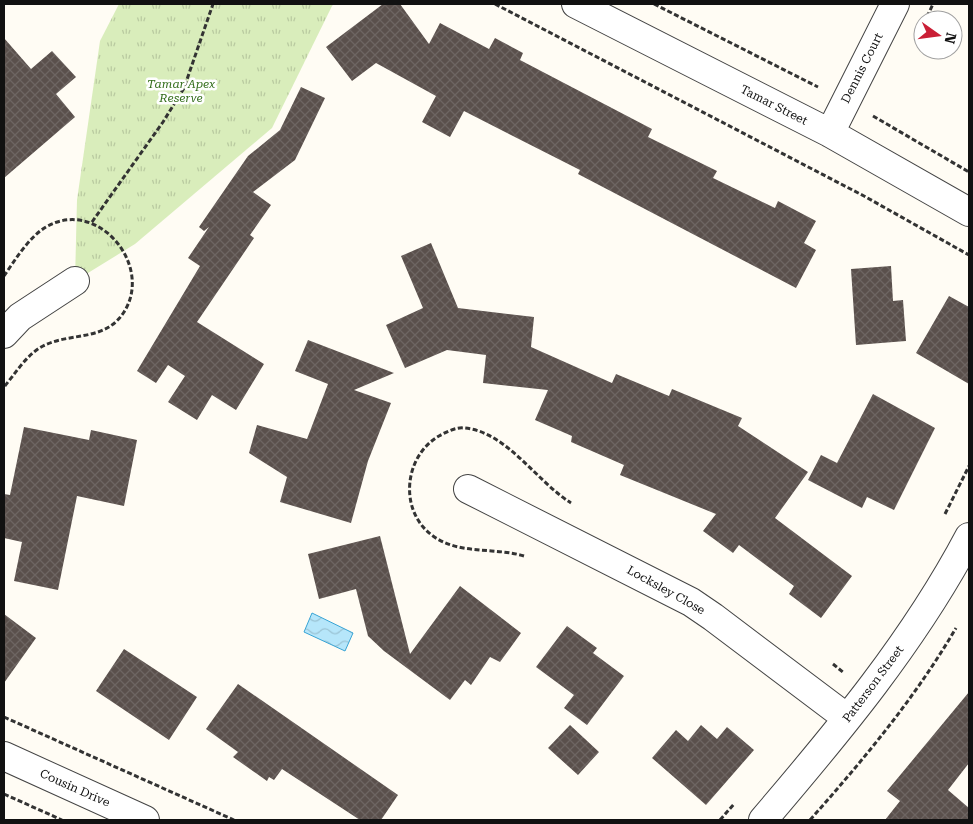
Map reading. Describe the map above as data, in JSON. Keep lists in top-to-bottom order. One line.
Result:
{"streets":{"street":["Dennis Court","Tamar Street","Locksley Close","Patterson Street","Cousin Drive"]},"crossings":[["Dennis Court","Tamar Street"],["Locksley Close","Patterson Street"]],"parks":["Tamar Apex Reserve"],"north":"right"}
